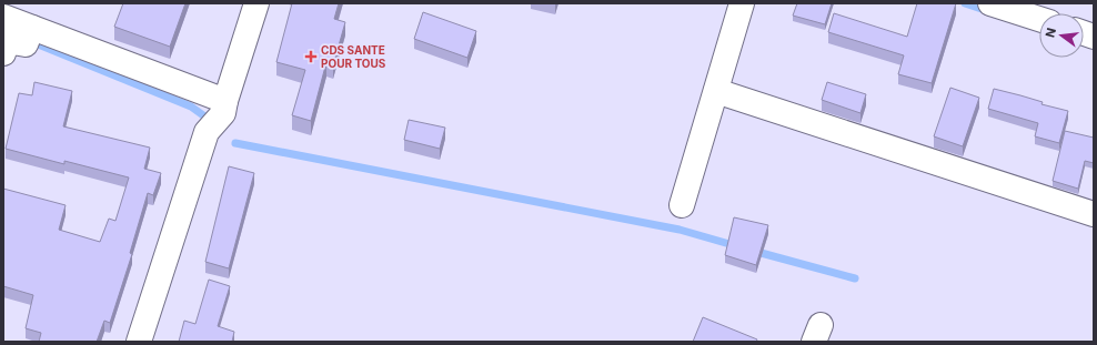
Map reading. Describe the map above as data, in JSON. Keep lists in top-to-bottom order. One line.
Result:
{"places":{"health":["CDS SANTE POUR TOUS"]},"north":"left"}
